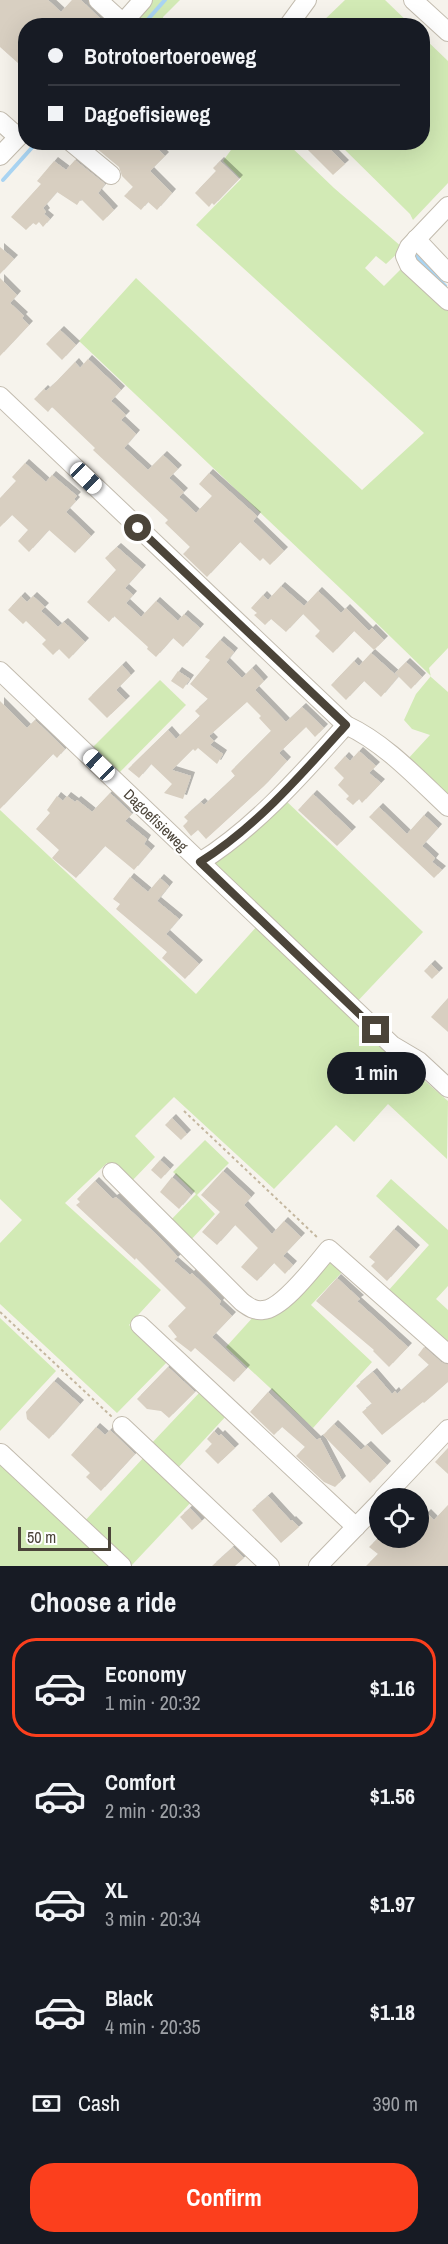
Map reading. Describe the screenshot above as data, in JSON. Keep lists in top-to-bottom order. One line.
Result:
{"streets":{"street":["Dagoefisieweg"]},"scale_bar":"50 m","page":{"banner":["Botrotoertoeroeweg","Dagoefisieweg"],"bubble":"1 min","scale":"50 m","heading":"Choose a ride","list":[{"name":"Economy","note":"1 min · 20:32","value":"$1.16"},{"name":"Comfort","note":"2 min · 20:33","value":"$1.56"},{"name":"XL","note":"3 min · 20:34","value":"$1.97"},{"name":"Black","note":"4 min · 20:35","value":"$1.18"}],"pay":["Cash","390 m"],"buttons":"Confirm"}}
